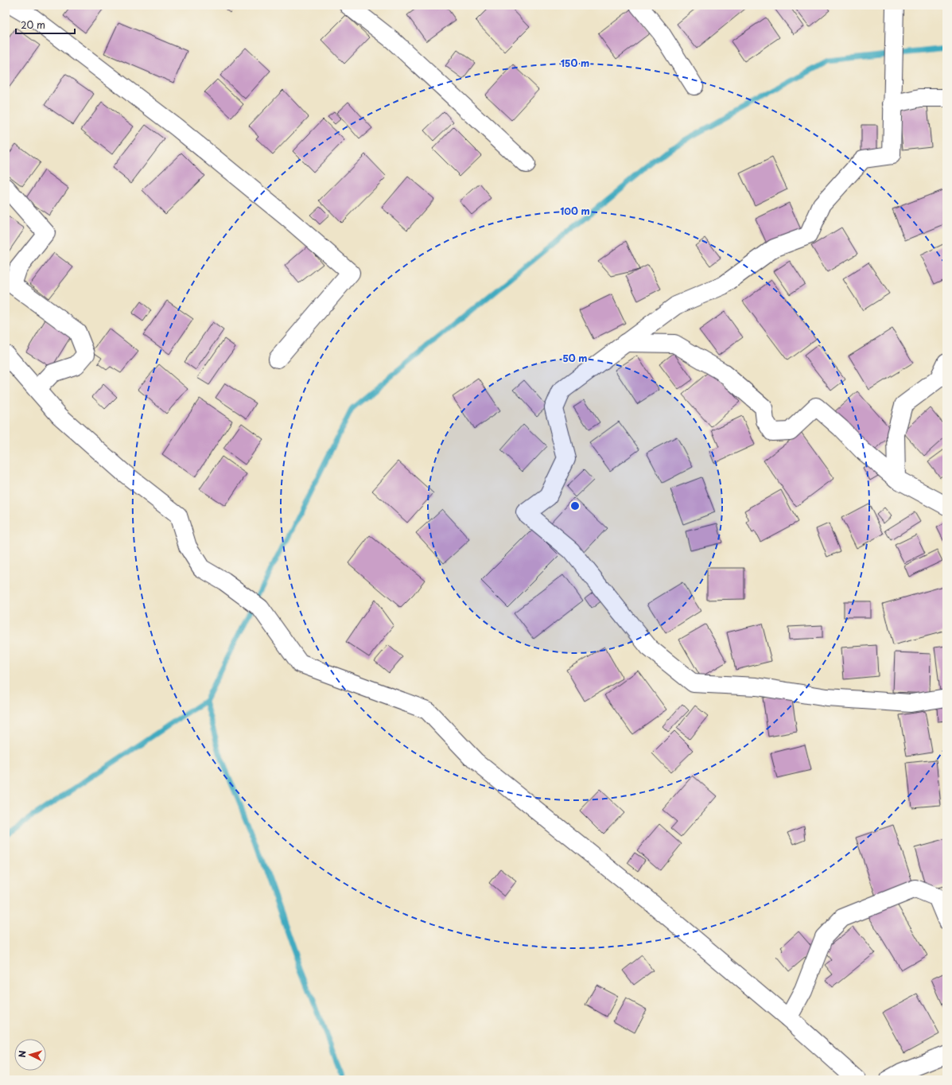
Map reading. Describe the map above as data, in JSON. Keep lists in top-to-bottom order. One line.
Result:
{"scale_bar":"20 m","north":"left","rings":["150 m","100 m","50 m"]}
